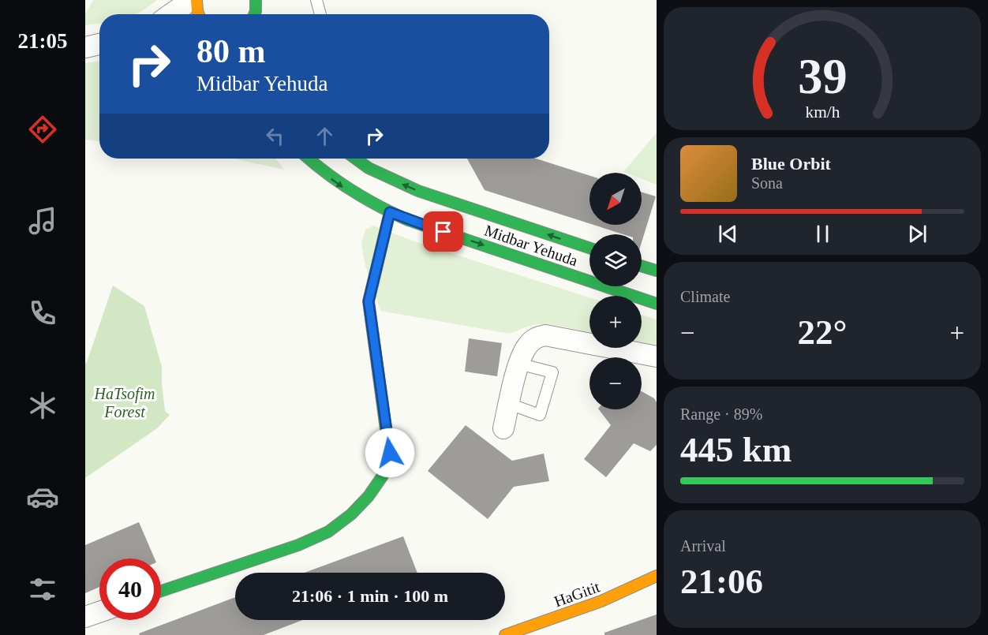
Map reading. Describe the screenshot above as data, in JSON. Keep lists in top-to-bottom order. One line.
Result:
{"streets":{"street":["Midbar Yehuda","HaGitit"]},"parks":["HaTsofim Forest"],"north":"bottom left","page":{"tabs":"21:05","turn":["80 m","Midbar Yehuda"],"song":["Blue Orbit","Sona"],"map_buttons":["+","−"],"tile":["Climate",["Range · 89%","445 km"],["Arrival","21:06"]],"heat":["−","22°","+"],"limit":"40","trip":"21:06 · 1 min · 100 m","gauge":["39","km/h"]}}
